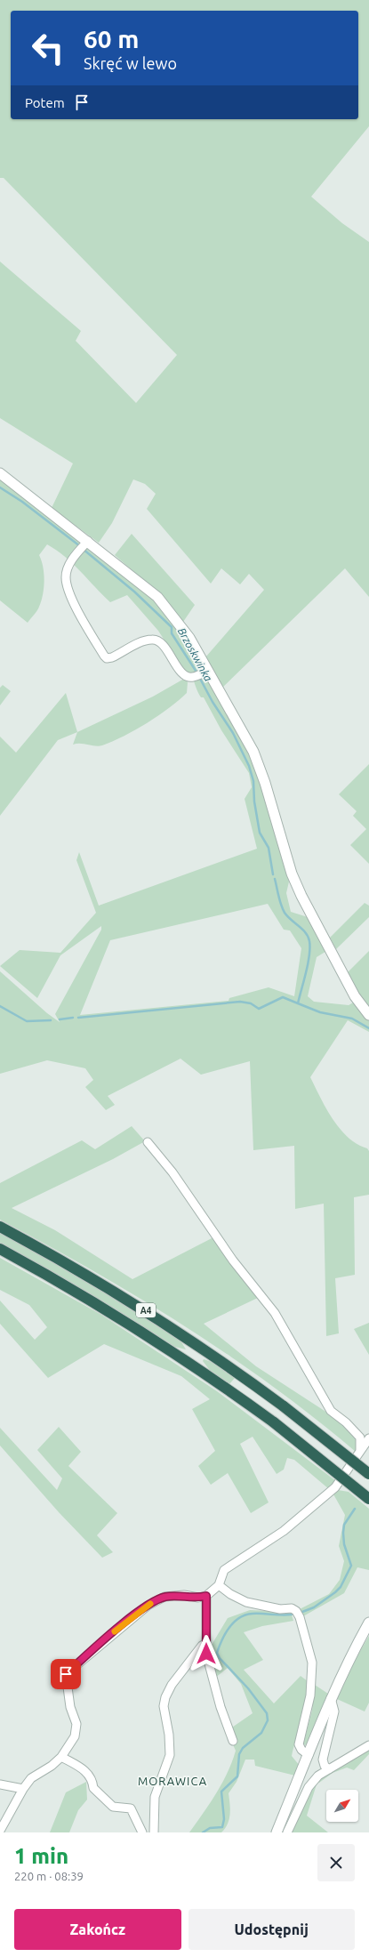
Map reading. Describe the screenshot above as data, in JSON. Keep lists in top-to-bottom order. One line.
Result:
{"streets":{"highway":["A4"]},"districts":["MORAWICA"],"water":["Brzoskwinka"],"north":"top right","page":{"turn":["60 m","Skręć w lewo"],"then":"Potem","heading":["1 min","220 m · 08:39"],"buttons":["Zakończ","Udostępnij"]}}
